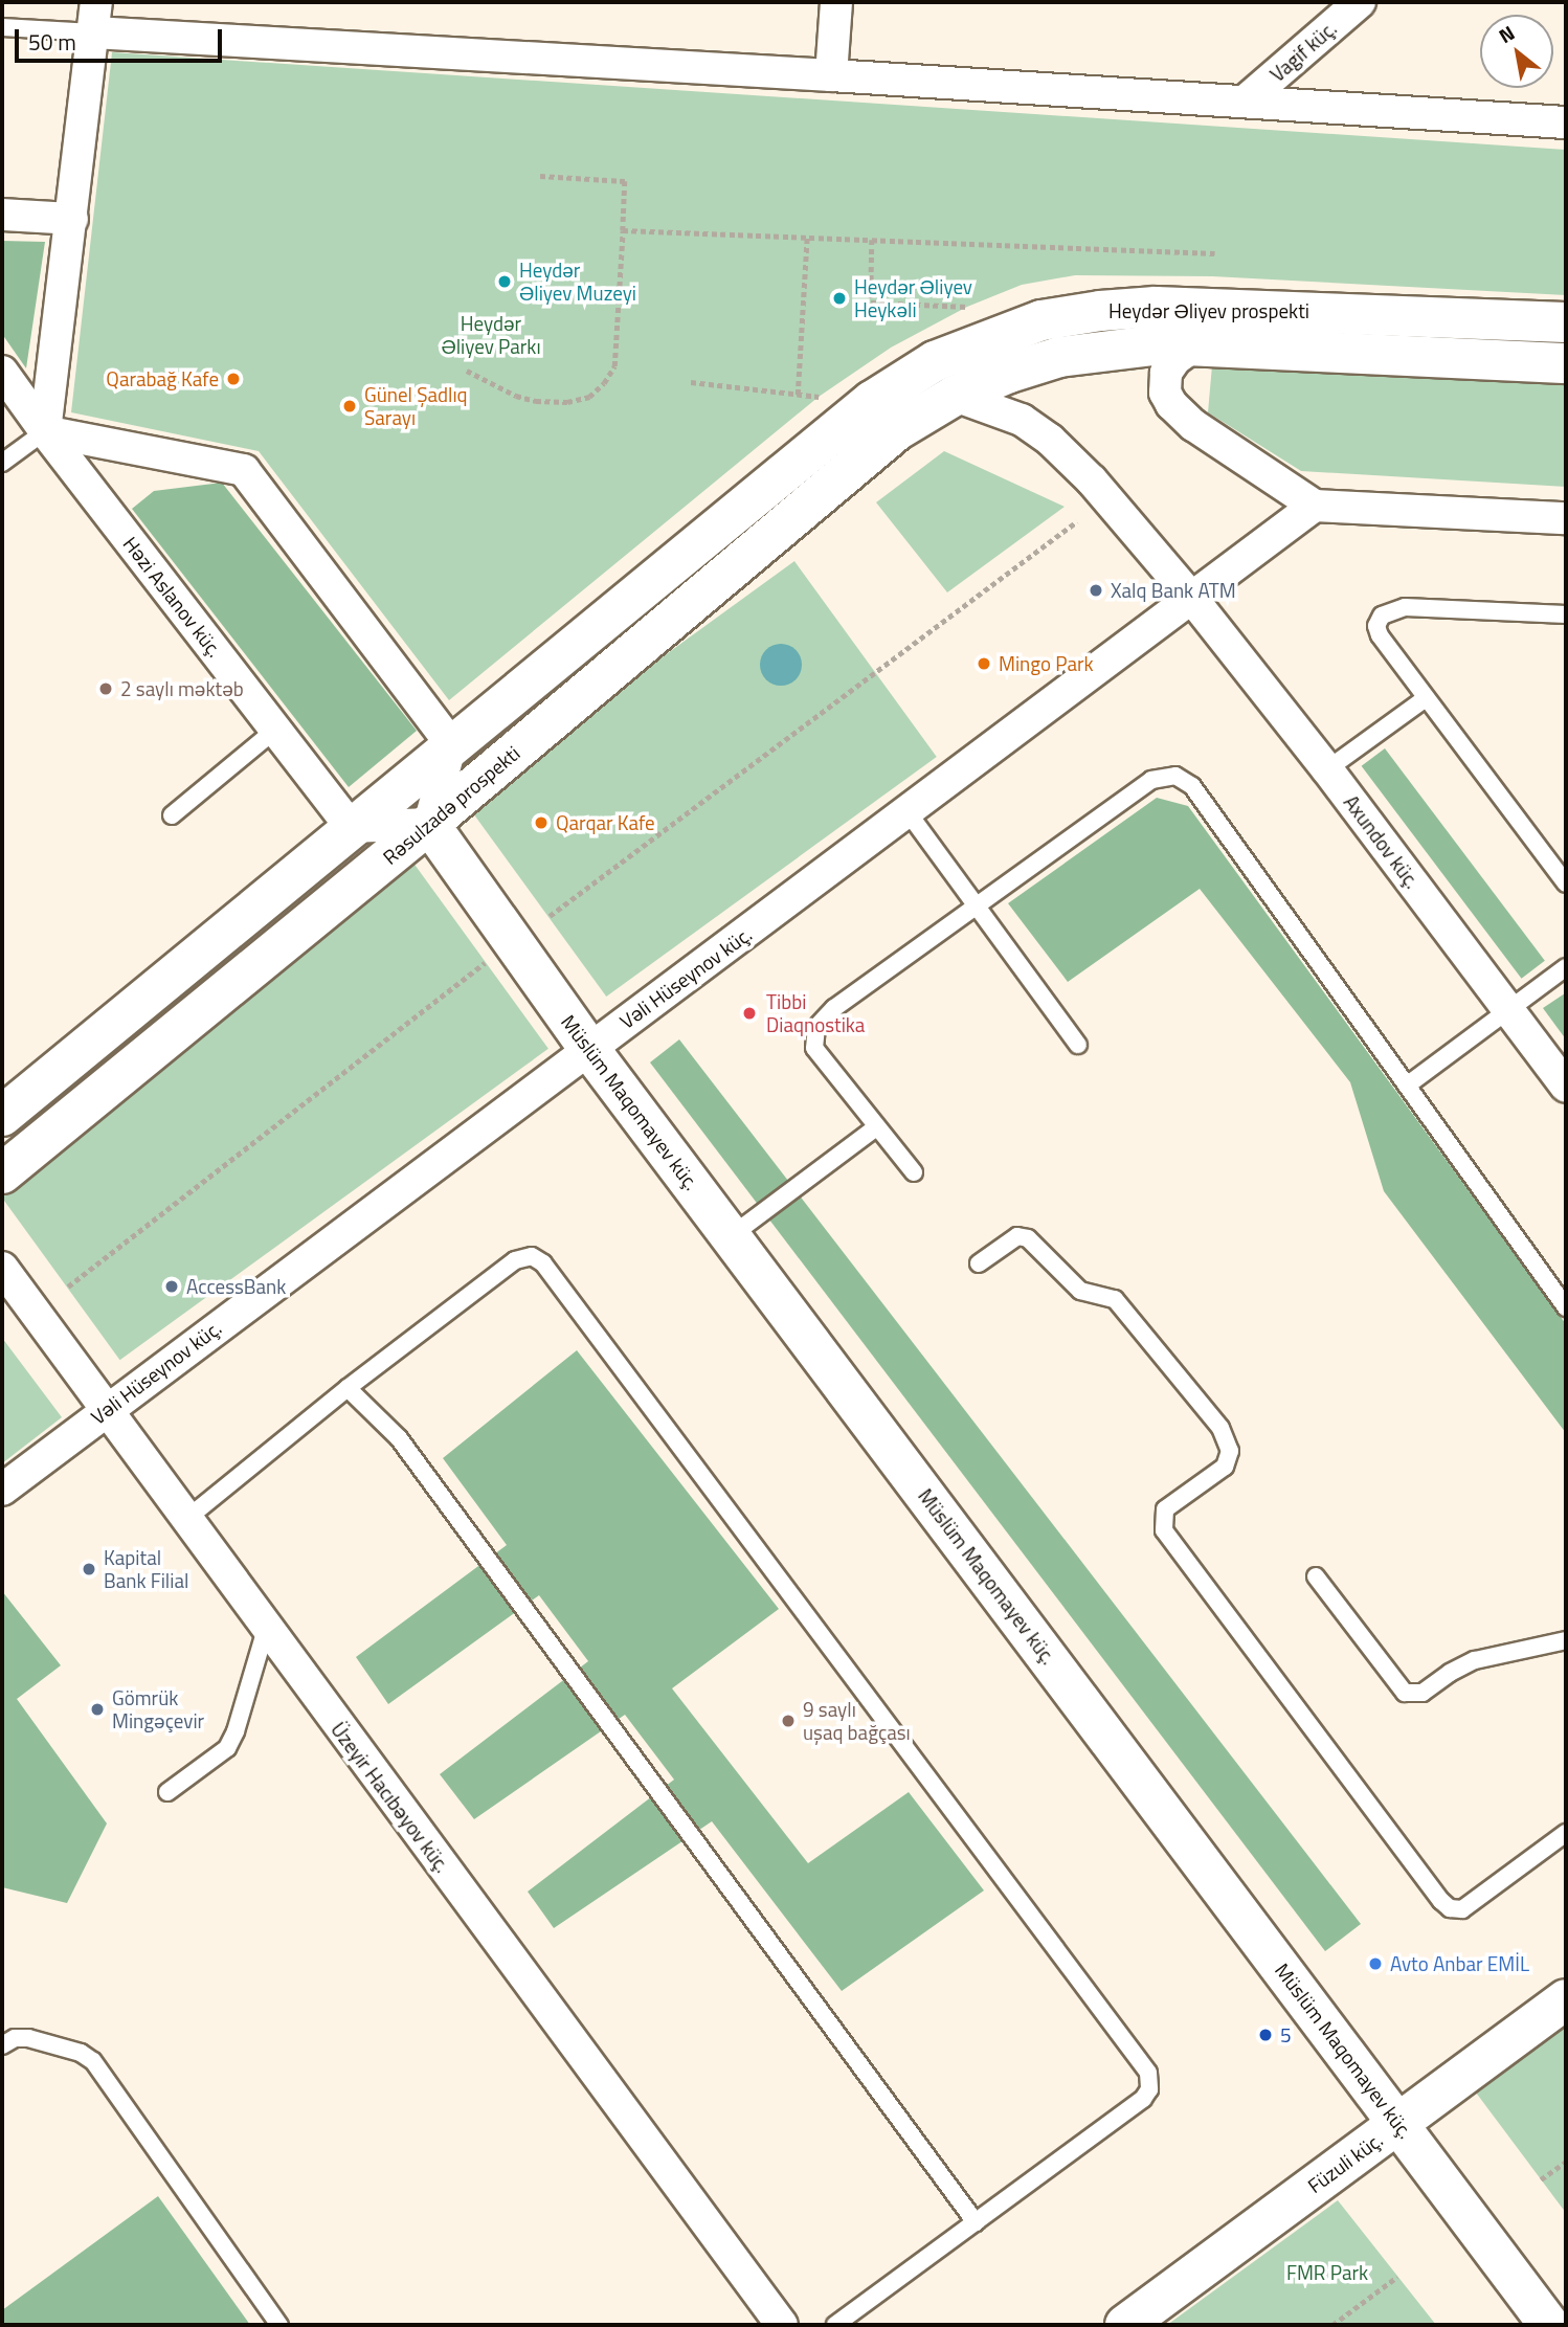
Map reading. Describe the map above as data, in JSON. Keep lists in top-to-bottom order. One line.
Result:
{"streets":{"main road":["Heydər Əliyev prospekti","Rəsulzadə prospekti","Müslüm Maqomayev küç.","Füzuli küç."],"street":["Vagif küç.","Həzi Aslanov küç.","Axundov küç.","Vəli Hüseynov küç.","Üzeyir Hacıbəyov küç."]},"crossings":[["Heydər Əliyev prospekti","Rəsulzadə prospekti"],["Heydər Əliyev prospekti","Axundov küç."],["Rəsulzadə prospekti","Müslüm Maqomayev küç."],["Axundov küç.","Vəli Hüseynov küç."],["Vəli Hüseynov küç.","Müslüm Maqomayev küç."],["Vəli Hüseynov küç.","Üzeyir Hacıbəyov küç."],["Müslüm Maqomayev küç.","Füzuli küç."]],"parks":["Heydər Əliyev Parkı","FMR Park"],"places":["Heydər Əliyev Muzeyi","Heydər Əliyev Heykəli","Qarabağ Kafe","Günel Şadlıq Sarayı","Xalq Bank ATM","Mingo Park","2 saylı məktəb","Qarqar Kafe","Tibbi Diaqnostika","AccessBank","Kapital Bank Filial","Gömrük Mingəçevir","9 saylı uşaq bağçası","Avto Anbar EMİL","5"],"scale_bar":"50 m","north":"top left"}
